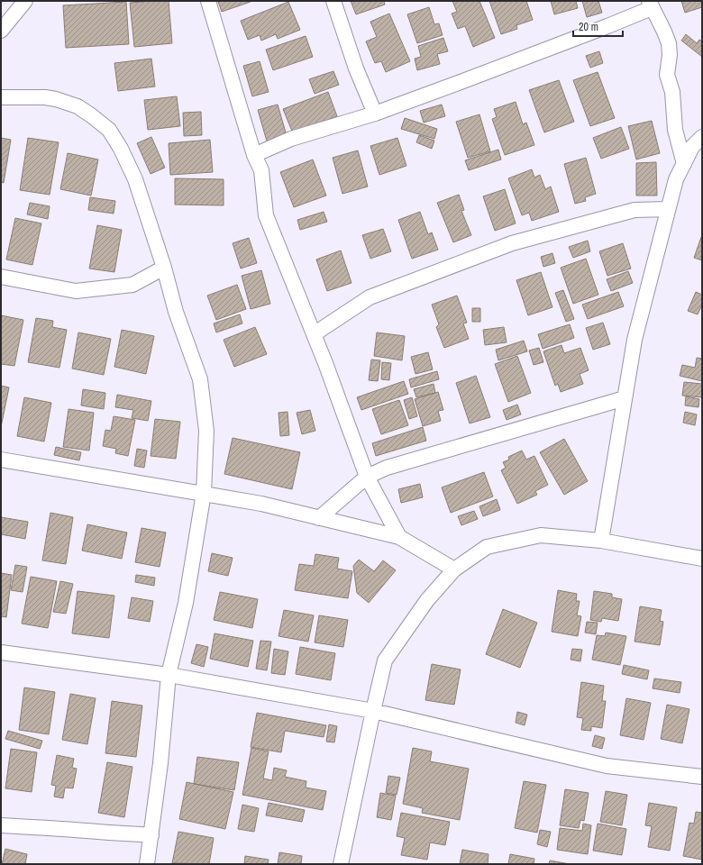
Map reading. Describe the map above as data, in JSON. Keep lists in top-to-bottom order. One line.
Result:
{"scale_bar":"20 m"}
